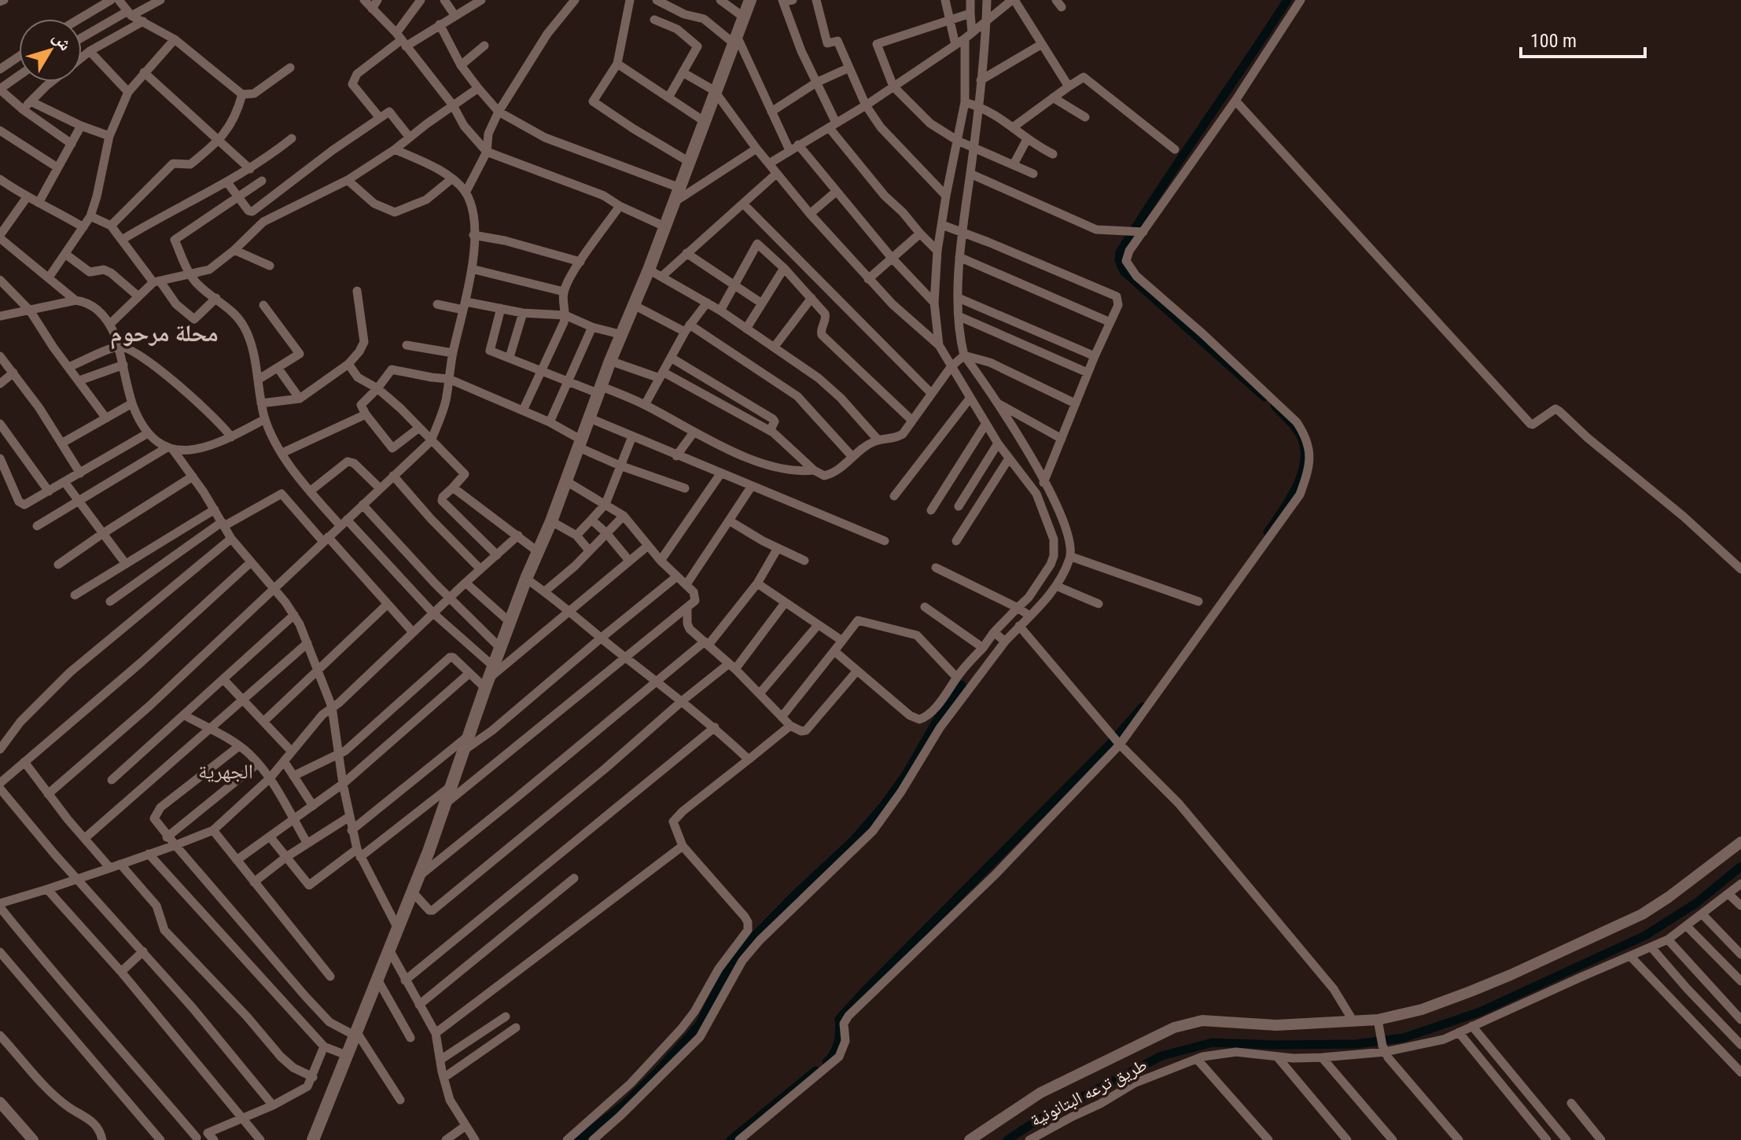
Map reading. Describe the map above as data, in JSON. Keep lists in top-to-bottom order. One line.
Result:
{"streets":{"street":["طريق ترعه البتانونية"]},"districts":["محلة مرحوم","الجهرية"],"scale_bar":"100 m","north":"top right"}
